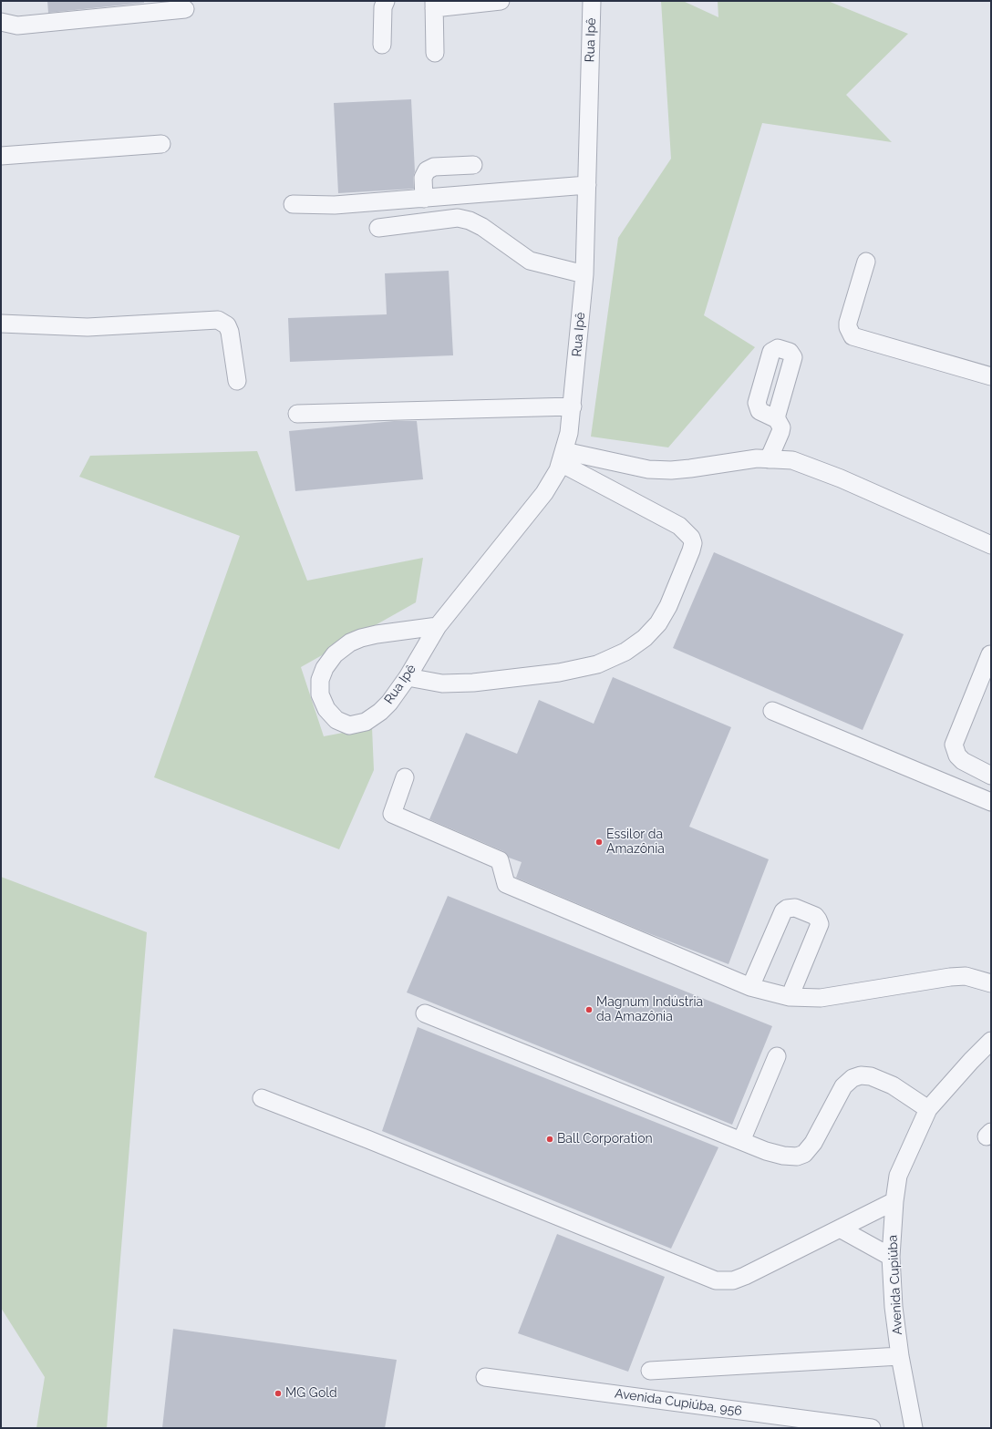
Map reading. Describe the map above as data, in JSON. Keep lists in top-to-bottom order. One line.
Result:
{"streets":{"street":["Rua Ipê","Avenida Cupiúba","Avenida Cupiúba, 956"]},"places":["Essilor da Amazônia","Magnum Indústria da Amazônia","Ball Corporation","MG Gold"]}
